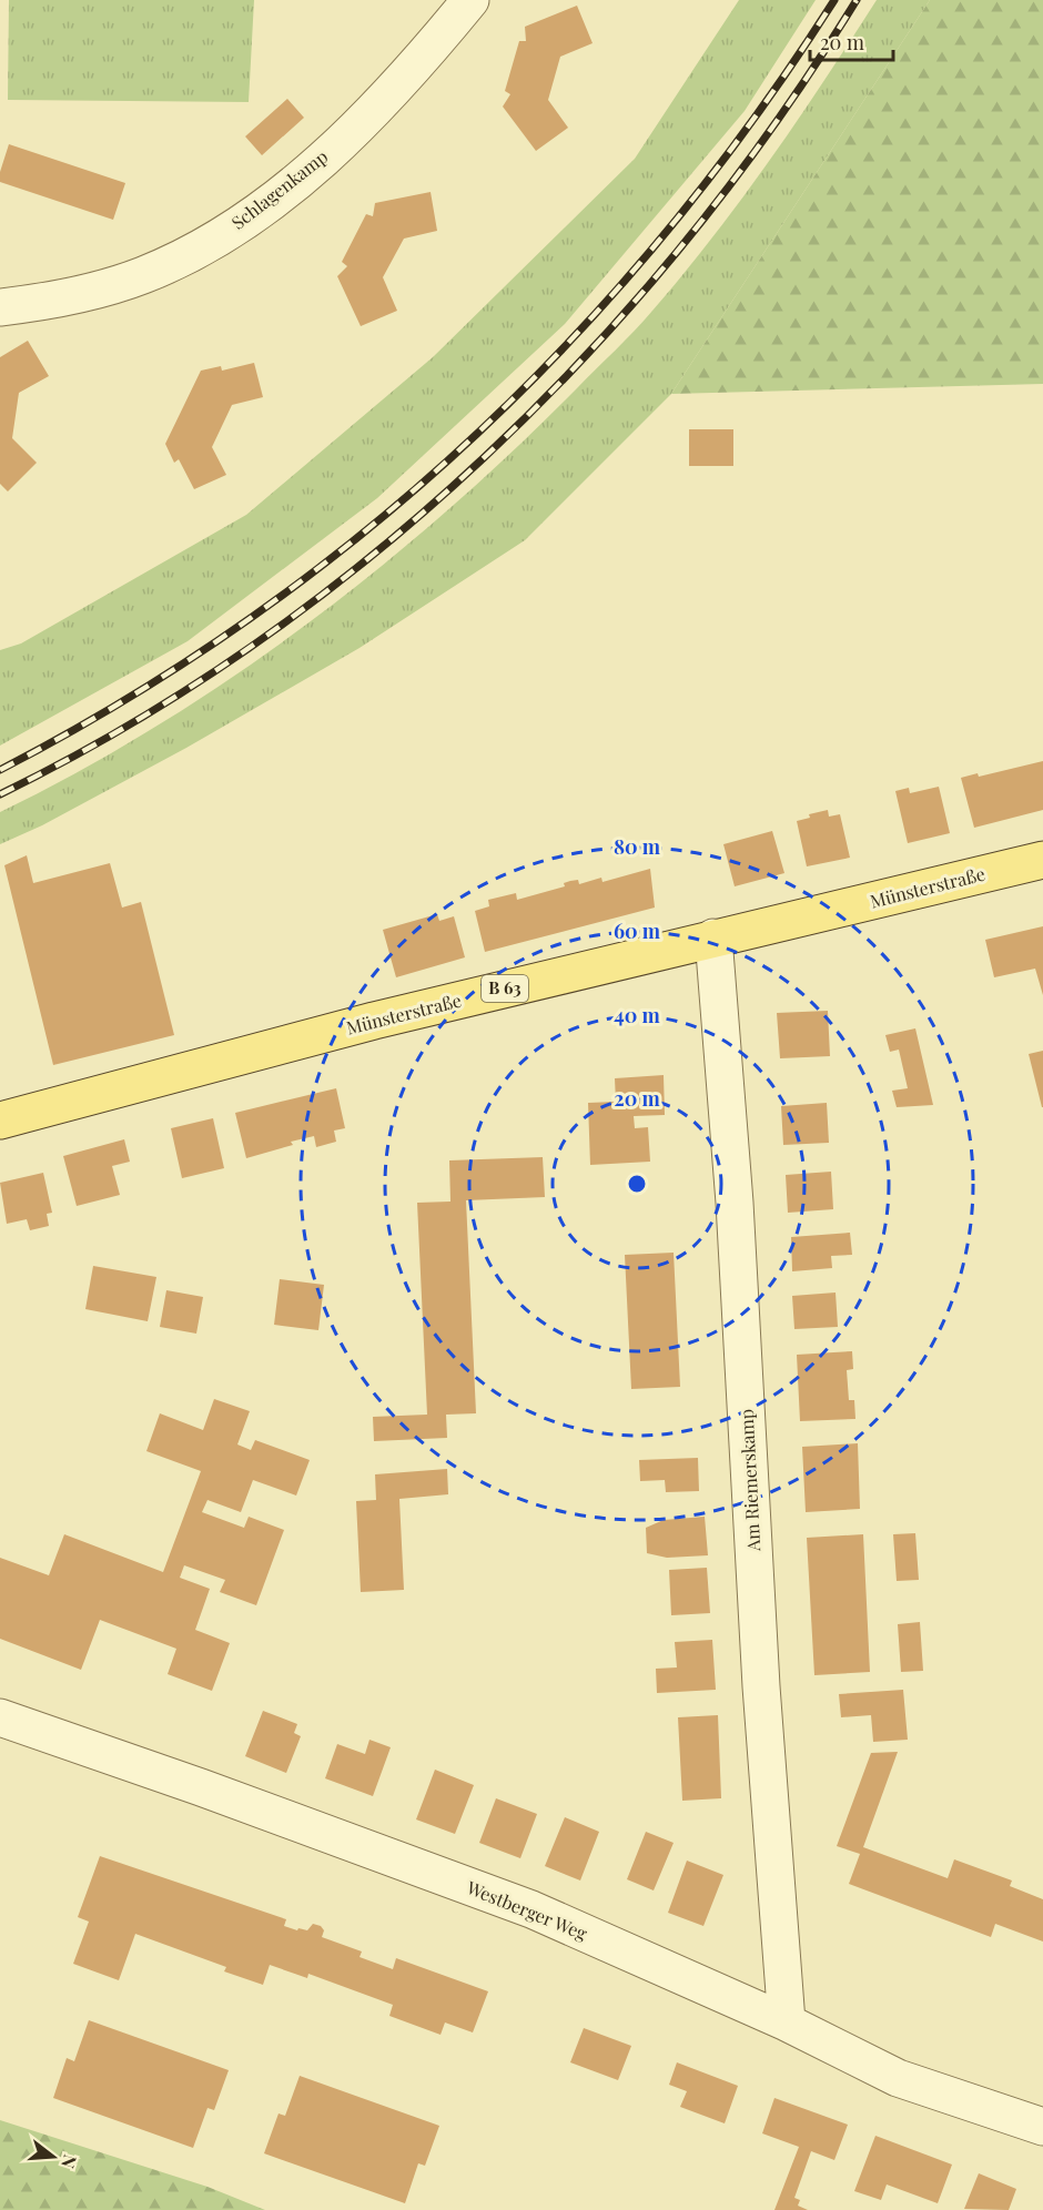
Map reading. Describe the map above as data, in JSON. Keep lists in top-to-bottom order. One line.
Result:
{"streets":{"main road":["Münsterstraße","B 63"],"street":["Schlagenkamp","Am Riemerskamp","Westberger Weg"]},"crossings":[["Münsterstraße","Am Riemerskamp"],["Am Riemerskamp","Westberger Weg"]],"scale_bar":"20 m","north":"right","rings":["80 m","60 m","40 m","20 m"]}
